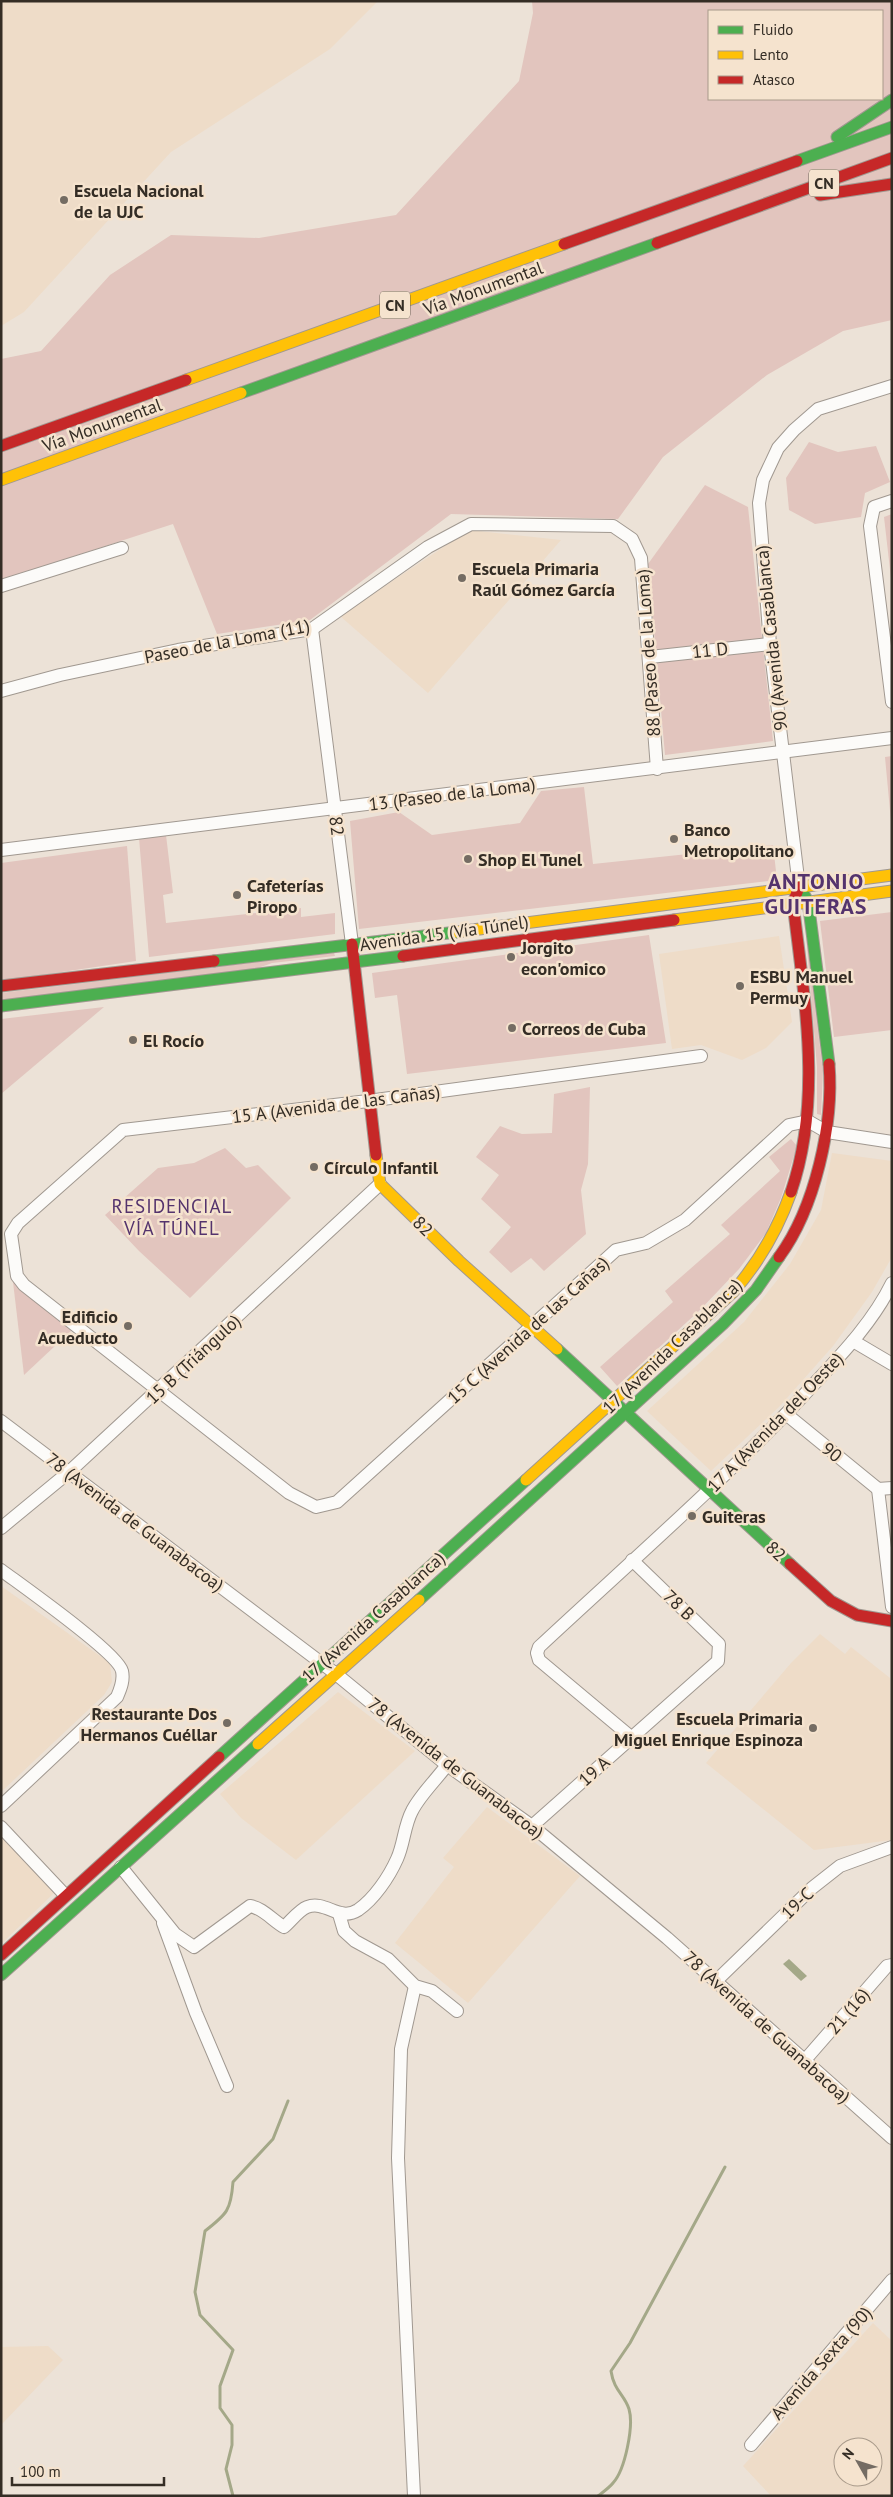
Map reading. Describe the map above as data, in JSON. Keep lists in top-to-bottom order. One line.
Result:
{"streets":{"main road":["CN","Vía Monumental","82","Avenida 15 (Vía Túnel)","17 (Avenida Casablanca)"],"street":["90 (Avenida Casablanca)","Paseo de la Loma (11)","11 D","88 (Paseo de la Loma)","13 (Paseo de la Loma)","15 A (Avenida de las Cañas)","15 C (Avenida de las Cañas)","15 B (Triángulo)","17 A (Avenida del Oeste)","90","78 (Avenida de Guanabacoa)","78 B","19 A","19-C","21 (16)","Avenida Sexta (90)"]},"crossings":[["90 (Avenida Casablanca)","11 D"],["90 (Avenida Casablanca)","13 (Paseo de la Loma)"],["90 (Avenida Casablanca)","Avenida 15 (Vía Túnel)"],["90 (Avenida Casablanca)","17 (Avenida Casablanca)"],["Paseo de la Loma (11)","88 (Paseo de la Loma)"],["Paseo de la Loma (11)","82"],["11 D","88 (Paseo de la Loma)"],["88 (Paseo de la Loma)","13 (Paseo de la Loma)"],["13 (Paseo de la Loma)","82"],["82","Avenida 15 (Vía Túnel)"],["82","15 A (Avenida de las Cañas)"],["82","15 C (Avenida de las Cañas)"],["82","17 (Avenida Casablanca)"],["82","15 B (Triángulo)"],["82","17 A (Avenida del Oeste)"],["Avenida 15 (Vía Túnel)","17 (Avenida Casablanca)"],["15 A (Avenida de las Cañas)","15 C (Avenida de las Cañas)"],["15 A (Avenida de las Cañas)","15 B (Triángulo)"],["15 C (Avenida de las Cañas)","17 (Avenida Casablanca)"],["15 C (Avenida de las Cañas)","15 B (Triángulo)"],["17 (Avenida Casablanca)","78 (Avenida de Guanabacoa)"],["15 B (Triángulo)","78 (Avenida de Guanabacoa)"],["17 A (Avenida del Oeste)","90"],["17 A (Avenida del Oeste)","78 B"],["17 A (Avenida del Oeste)","19 A"],["78 (Avenida de Guanabacoa)","19 A"],["78 (Avenida de Guanabacoa)","19-C"],["78 (Avenida de Guanabacoa)","21 (16)"],["78 B","19 A"]],"districts":["ANTONIO GUITERAS","RESIDENCIAL VÍA TÚNEL"],"places":["Escuela Nacional de la UJC","Escuela Primaria Raúl Gómez García","Banco Metropolitano","Shop El Tunel","Cafeterías Piropo","Jorgito econ'omico","ESBU Manuel Permuy","Correos de Cuba","El Rocío","Círculo Infantil","Edificio Acueducto","Guiteras","Restaurante Dos Hermanos Cuéllar","Escuela Primaria Miguel Enrique Espinoza"],"legend":["Fluido","Lento","Atasco"],"scale_bar":"100 m","north":"top left"}
